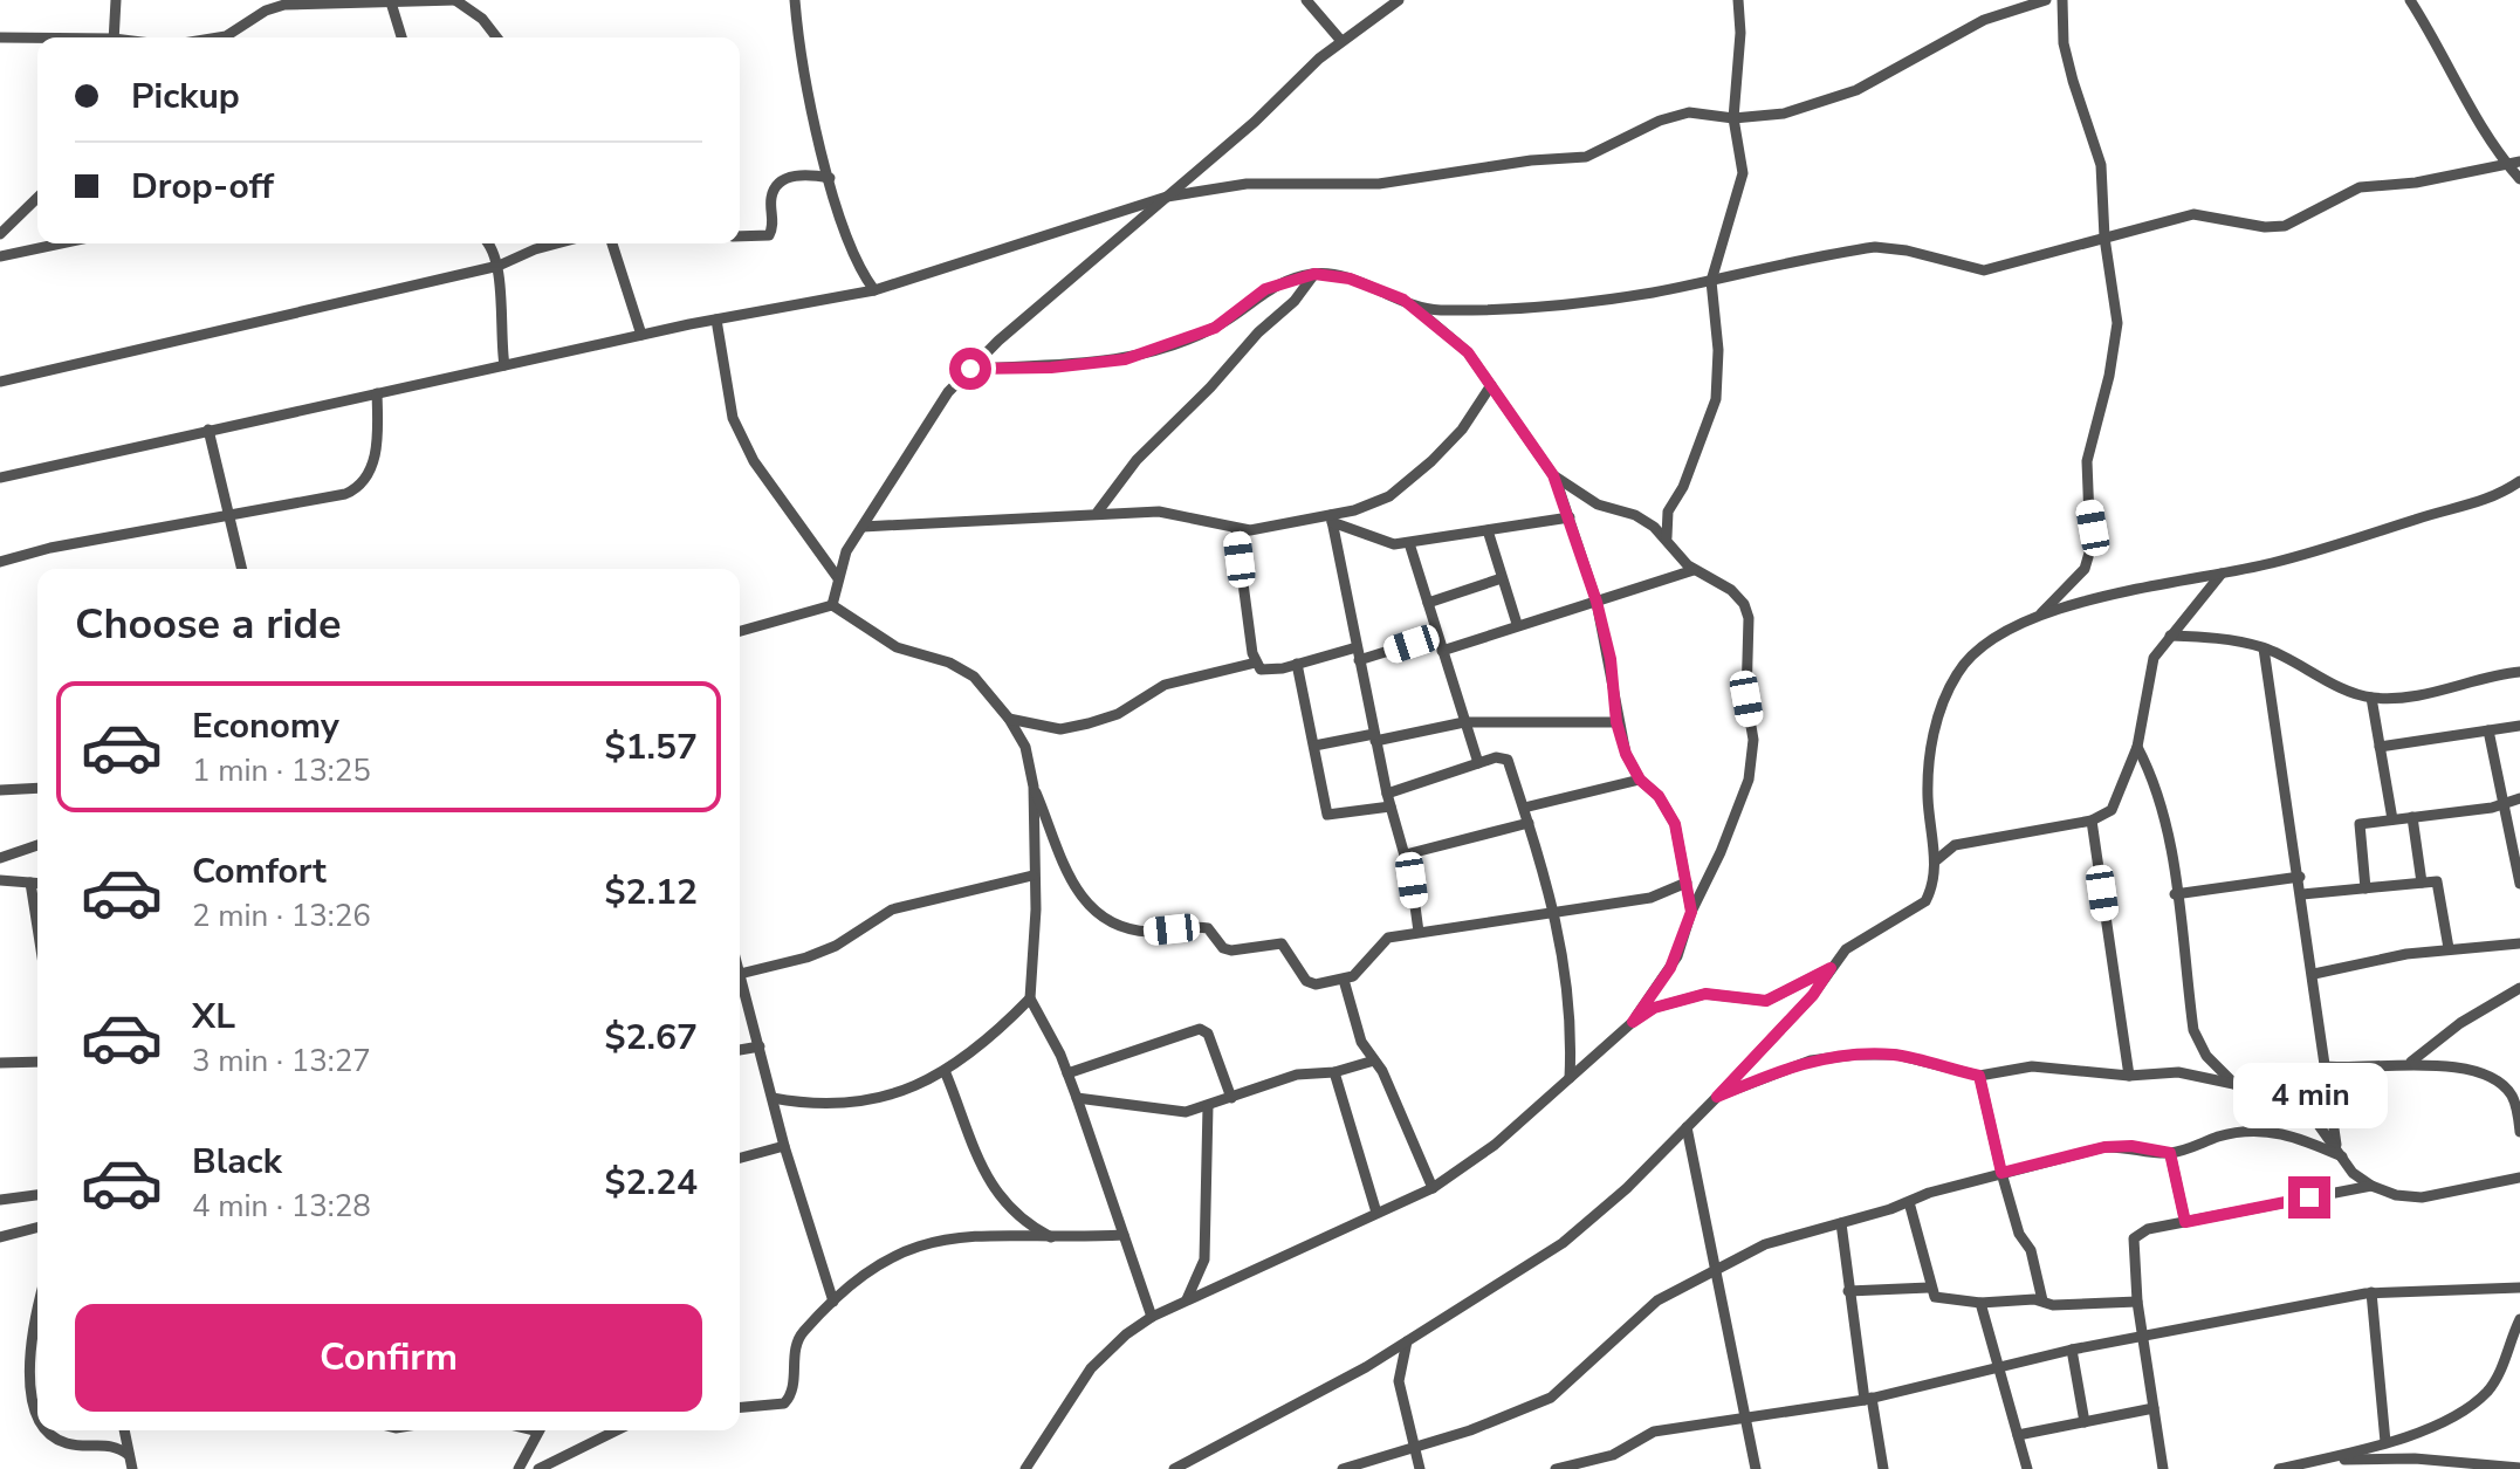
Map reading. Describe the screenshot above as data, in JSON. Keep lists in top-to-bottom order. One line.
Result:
{"page":{"banner":["Pickup","Drop-off"],"heading":"Choose a ride","list":[{"name":"Economy","note":"1 min · 13:25","value":"$1.57"},{"name":"Comfort","note":"2 min · 13:26","value":"$2.12"},{"name":"XL","note":"3 min · 13:27","value":"$2.67"},{"name":"Black","note":"4 min · 13:28","value":"$2.24"}],"bubble":"4 min","buttons":"Confirm"}}
